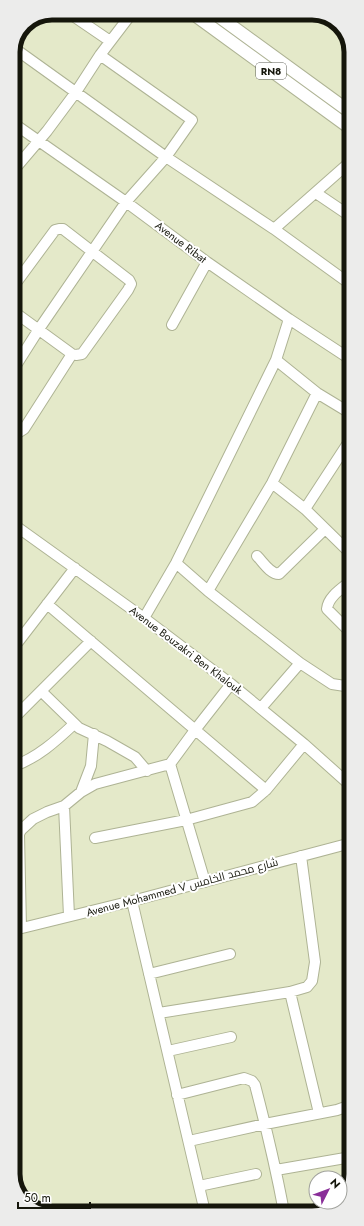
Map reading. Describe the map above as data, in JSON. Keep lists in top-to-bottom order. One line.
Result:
{"streets":{"main road":["RN8"],"street":["Avenue Ribat","Avenue Bouzakri Ben Khalouk","Avenue Mohammed V شارع محمد الخامس"]},"scale_bar":"50 m","north":"top right"}
